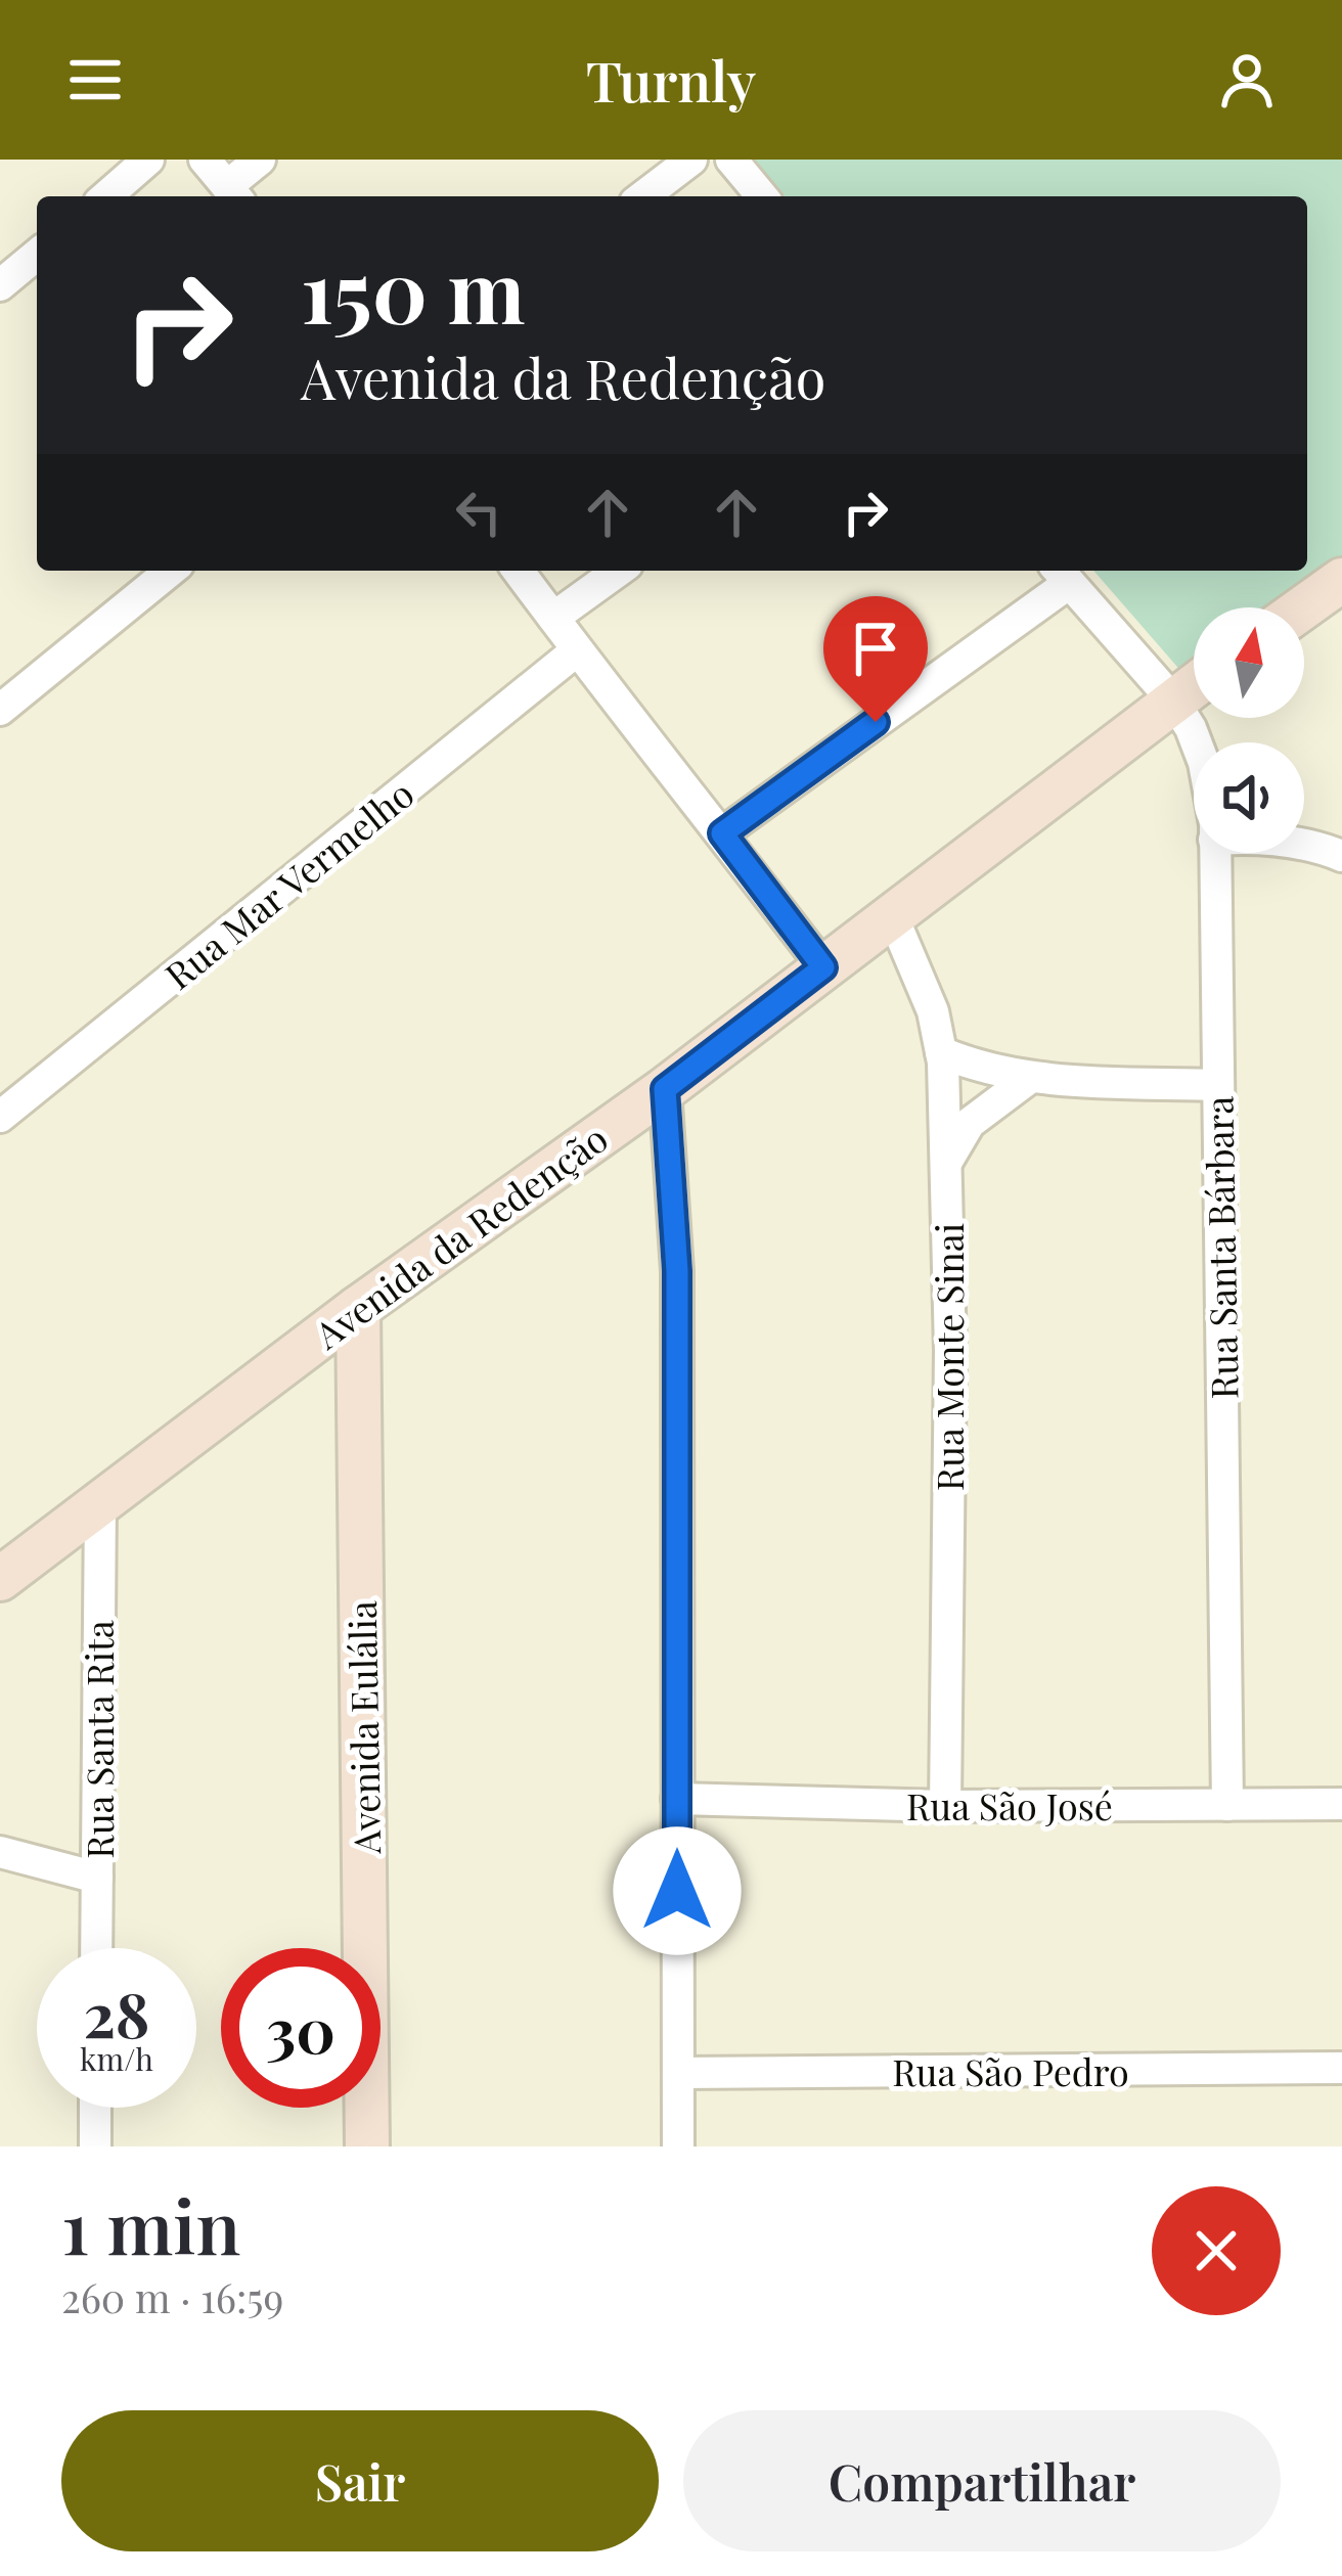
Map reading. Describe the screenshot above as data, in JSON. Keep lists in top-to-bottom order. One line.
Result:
{"streets":{"street":["Rua Mar Vermelho","Avenida da Redenção","Rua Santa Bárbara","Rua Monte Sinai","Avenida Eulália","Rua Santa Rita","Rua São José","Rua São Pedro"]},"crossings":[["Avenida da Redenção","Rua Santa Bárbara"],["Avenida da Redenção","Rua Monte Sinai"],["Avenida da Redenção","Avenida Eulália"],["Avenida da Redenção","Rua Santa Rita"],["Rua Santa Bárbara","Rua São José"],["Rua Monte Sinai","Rua São José"]],"north":"top","page":{"header":"Turnly","turn":["150 m","Avenida da Redenção"],"speed":"28 km/h","limit":"30","heading":["1 min","260 m · 16:59"],"buttons":["Sair","Compartilhar"]}}
